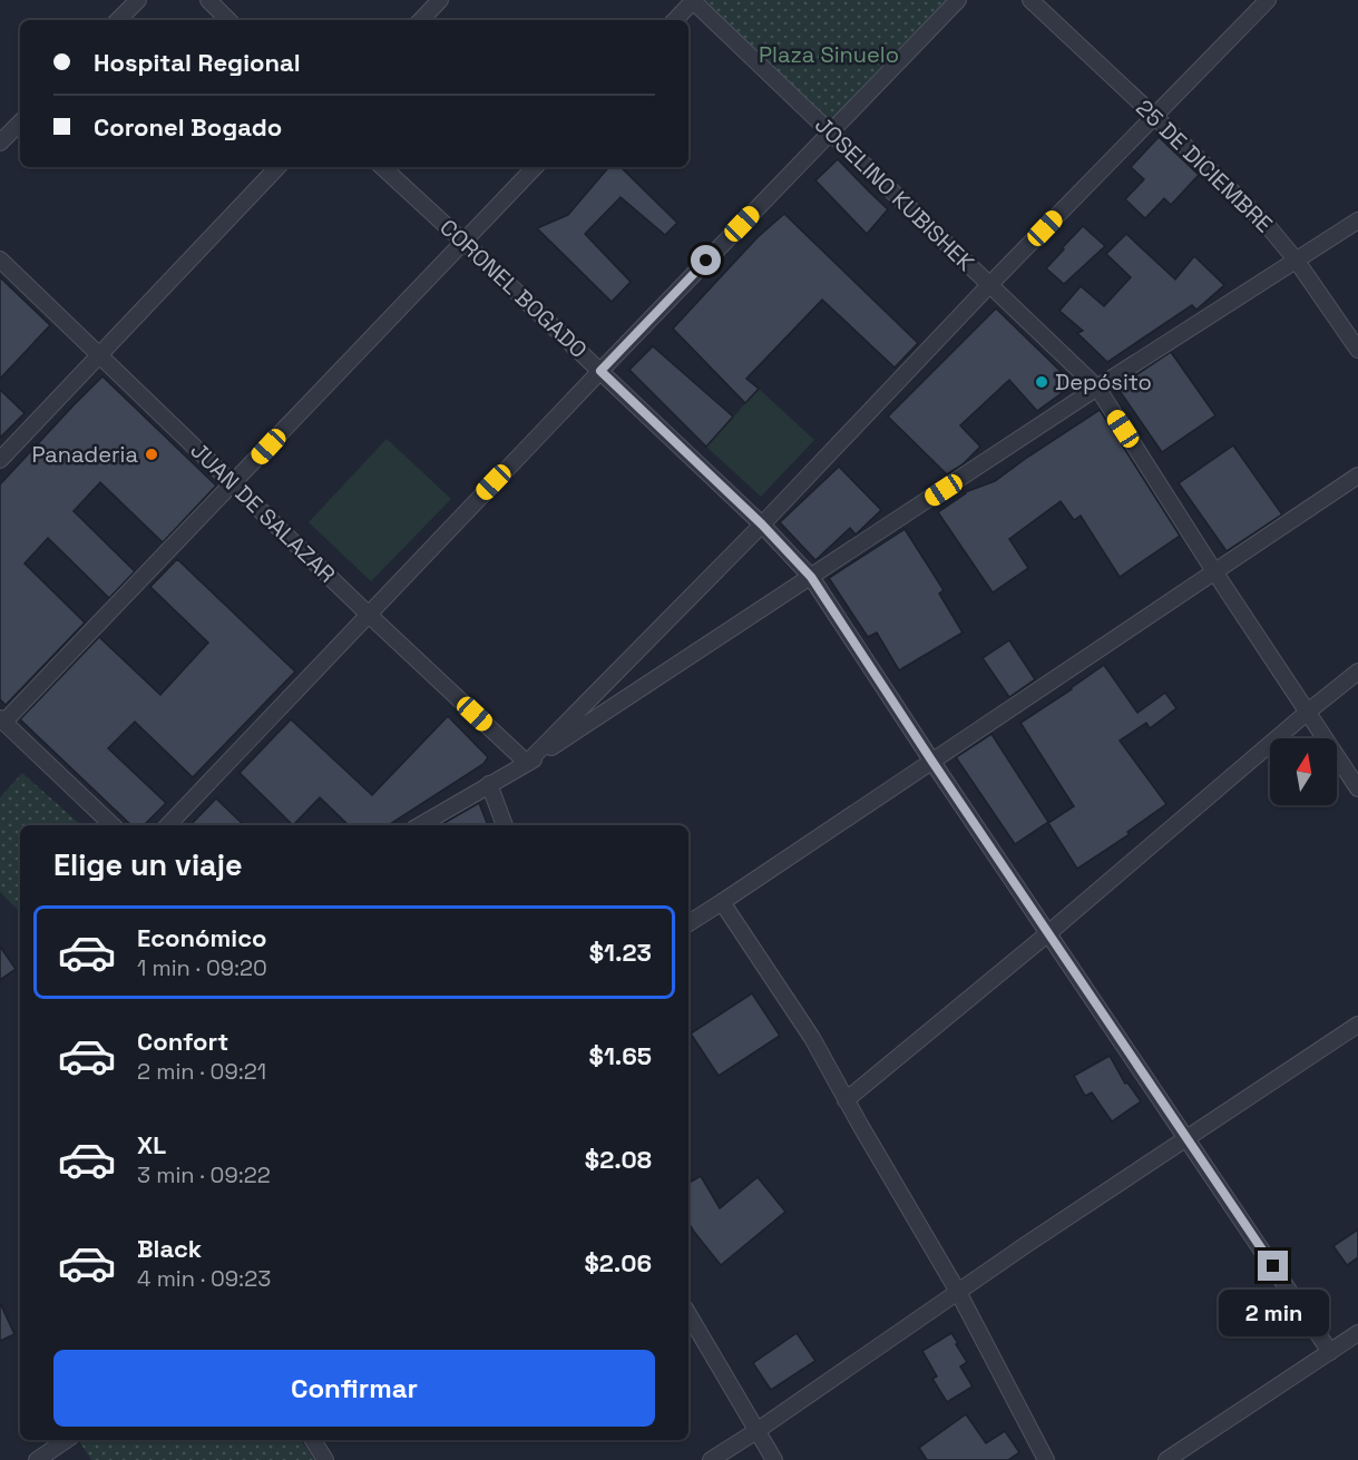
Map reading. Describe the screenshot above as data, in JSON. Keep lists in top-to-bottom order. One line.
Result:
{"streets":{"street":["25 DE DICIEMBRE","JOSELINO KUBISHEK","CORONEL BOGADO","JUAN DE SALAZAR"]},"parks":["Plaza Sinuelo"],"places":["Depósito","Panaderia"],"north":"top","page":{"banner":["Hospital Regional","Coronel Bogado"],"heading":"Elige un viaje","list":[{"name":"Económico","note":"1 min · 09:20","value":"$1.23"},{"name":"Confort","note":"2 min · 09:21","value":"$1.65"},{"name":"XL","note":"3 min · 09:22","value":"$2.08"},{"name":"Black","note":"4 min · 09:23","value":"$2.06"}],"bubble":"2 min","buttons":"Confirmar"}}
